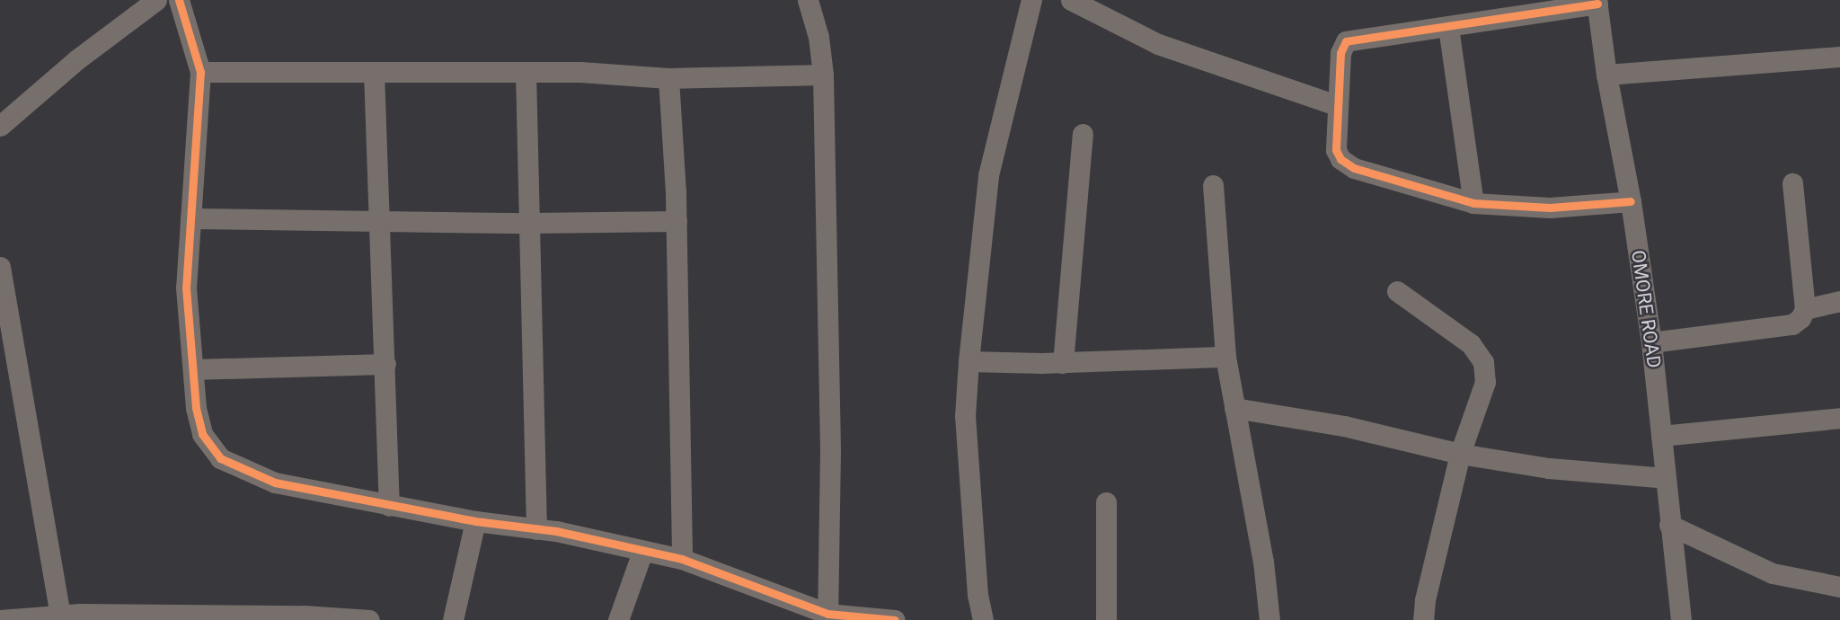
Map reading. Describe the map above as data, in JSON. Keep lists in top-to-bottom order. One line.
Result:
{"streets":{"street":["OMORE ROAD"]}}
